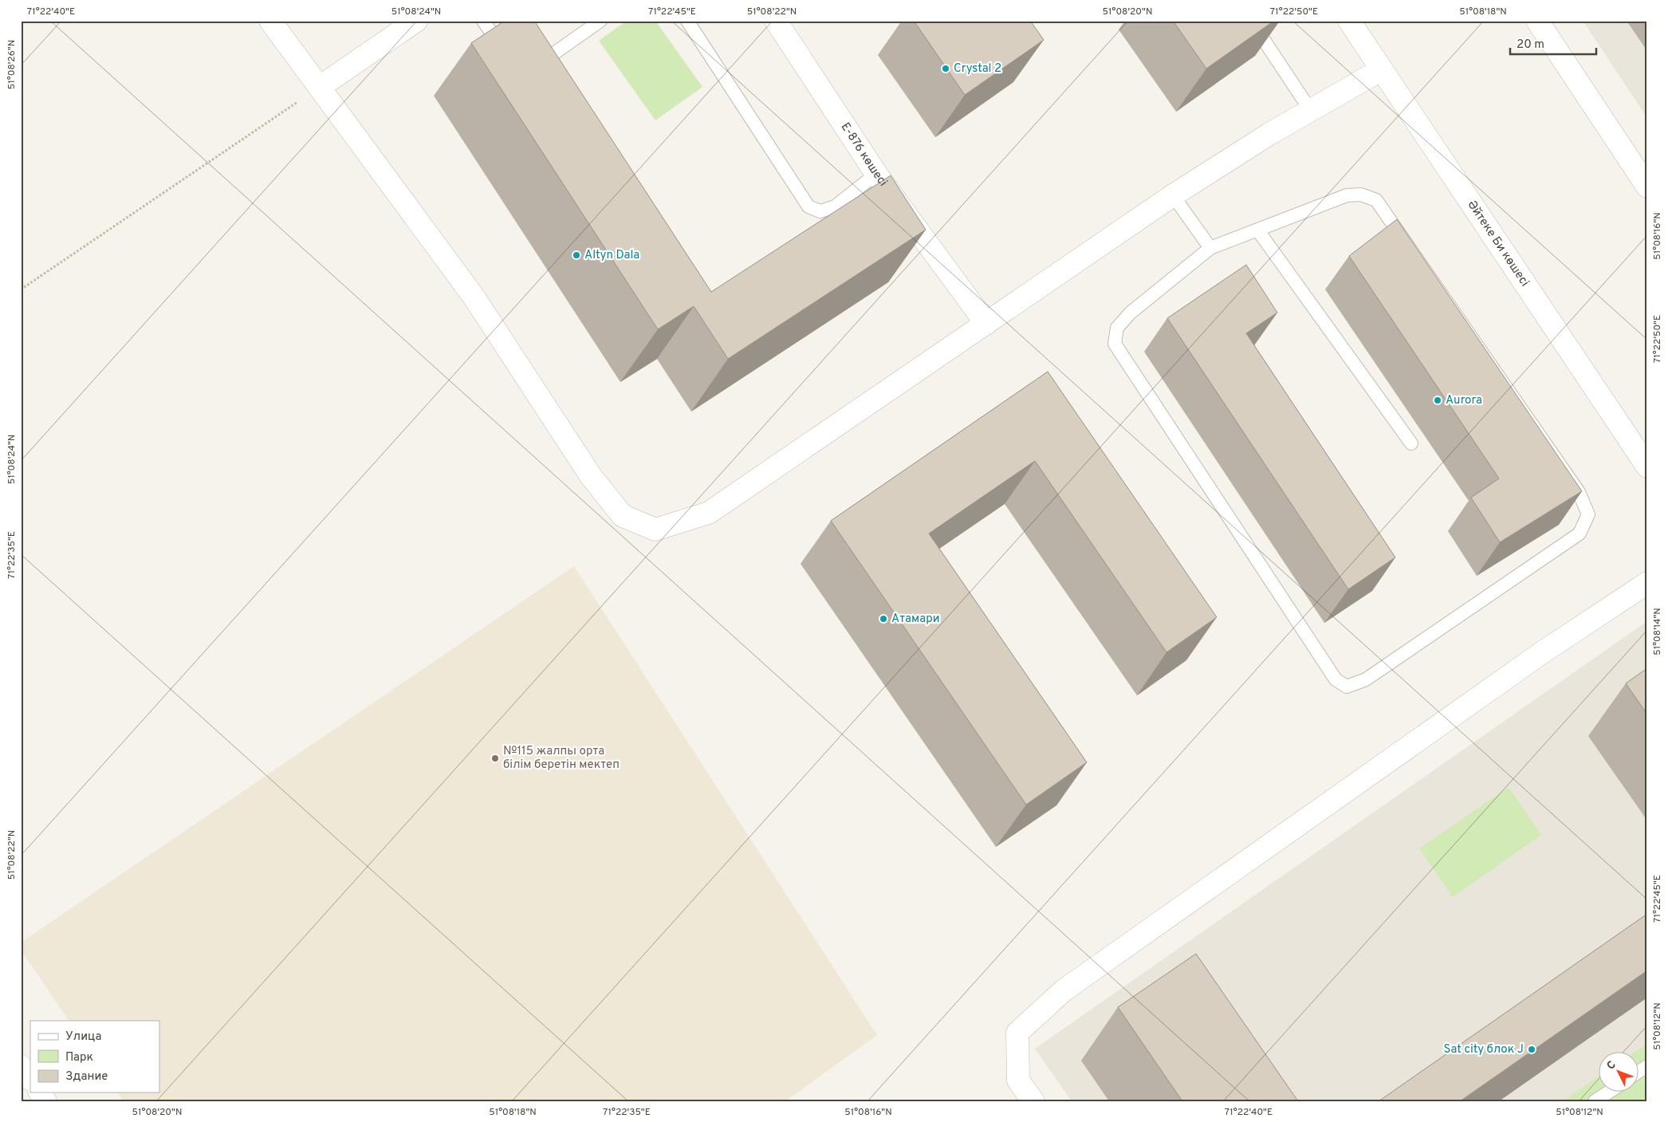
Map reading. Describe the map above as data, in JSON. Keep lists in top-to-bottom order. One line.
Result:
{"streets":{"street":["Е-876 көшесі","Әйтеке Би көшесі"]},"places":["Crystal 2","Altyn Dala","Aurora","Атамари","№115 жалпы орта білім беретін мектеп","Sat city блок J"],"legend":["Улица","Парк","Здание"],"scale_bar":"20 m","north":"top left","coordinates":["71°22'40\"E","51°08'24\"N","71°22'45\"E","51°08'22\"N","51°08'20\"N","71°22'50\"E","51°08'18\"N","51°08'26\"N","51°08'16\"N","71°22'35\"E","51°08'14\"N","51°08'12\"N"]}
